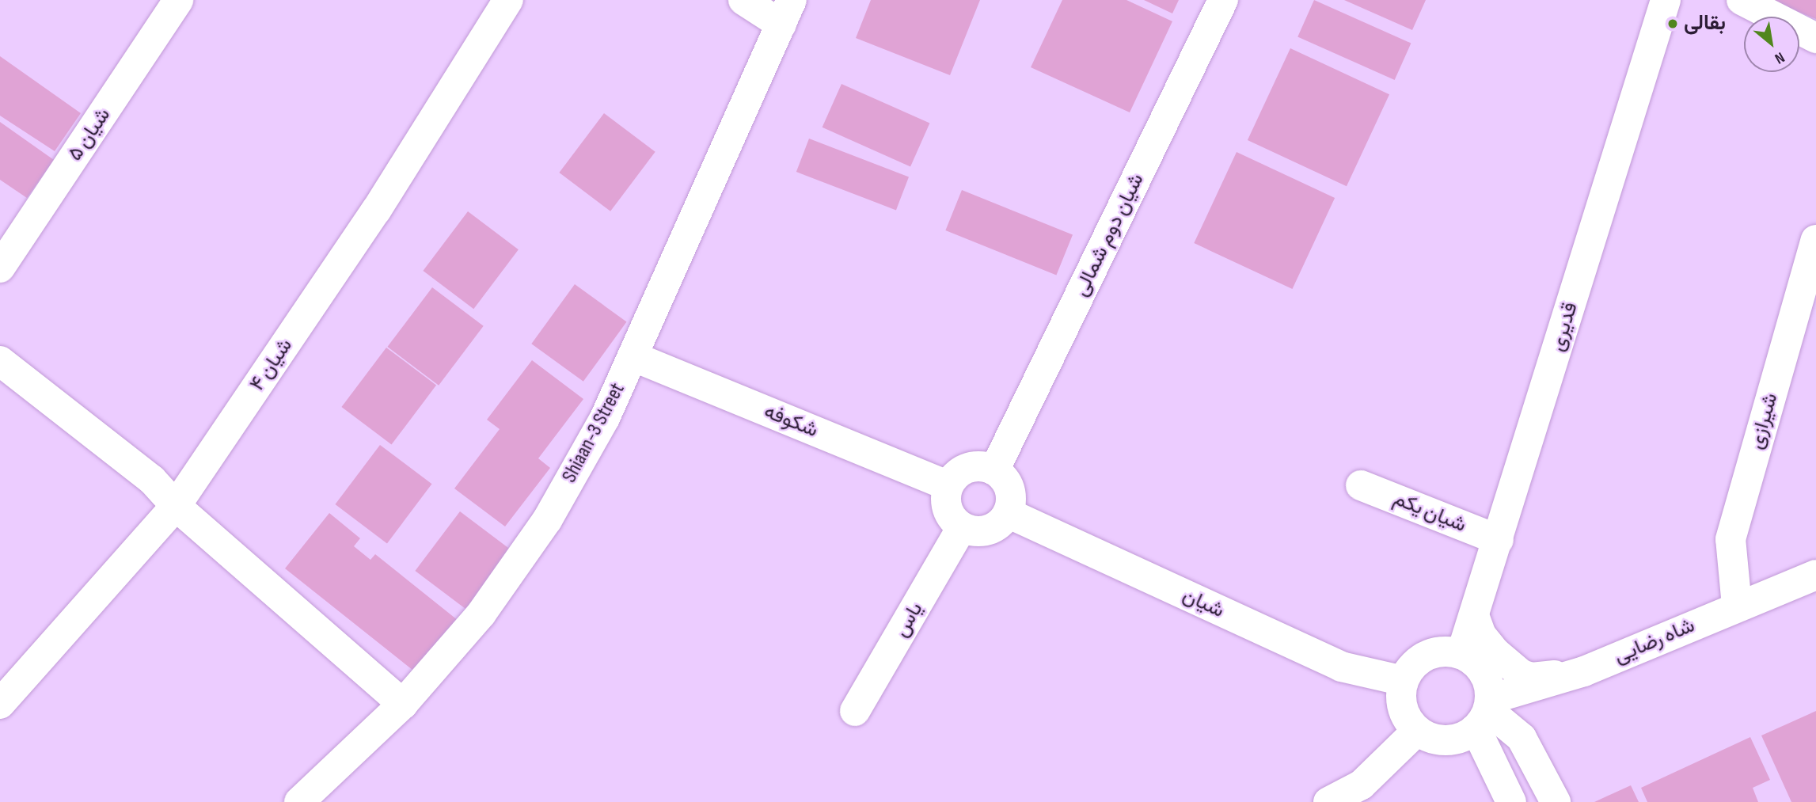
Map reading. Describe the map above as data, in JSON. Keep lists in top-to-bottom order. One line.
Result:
{"streets":{"street":["شیان ۵","شیان دوم شمالی","قدیری","شیان ۴","شکوفه","شیرازی","Shiaan-3 Street","شیان یکم","شیان","یاس","شاه رضایی"]},"crossings":[["شیان دوم شمالی","شکوفه"],["شیان دوم شمالی","شیان"],["شیان دوم شمالی","یاس"],["قدیری","شیان یکم"],["قدیری","شیان"],["قدیری","شاه رضایی"],["شکوفه","Shiaan-3 Street"],["شکوفه","شیان"],["شکوفه","یاس"],["شیرازی","شاه رضایی"],["شیان","یاس"],["شیان","شاه رضایی"]],"places":["بقالی"],"north":"bottom right"}
